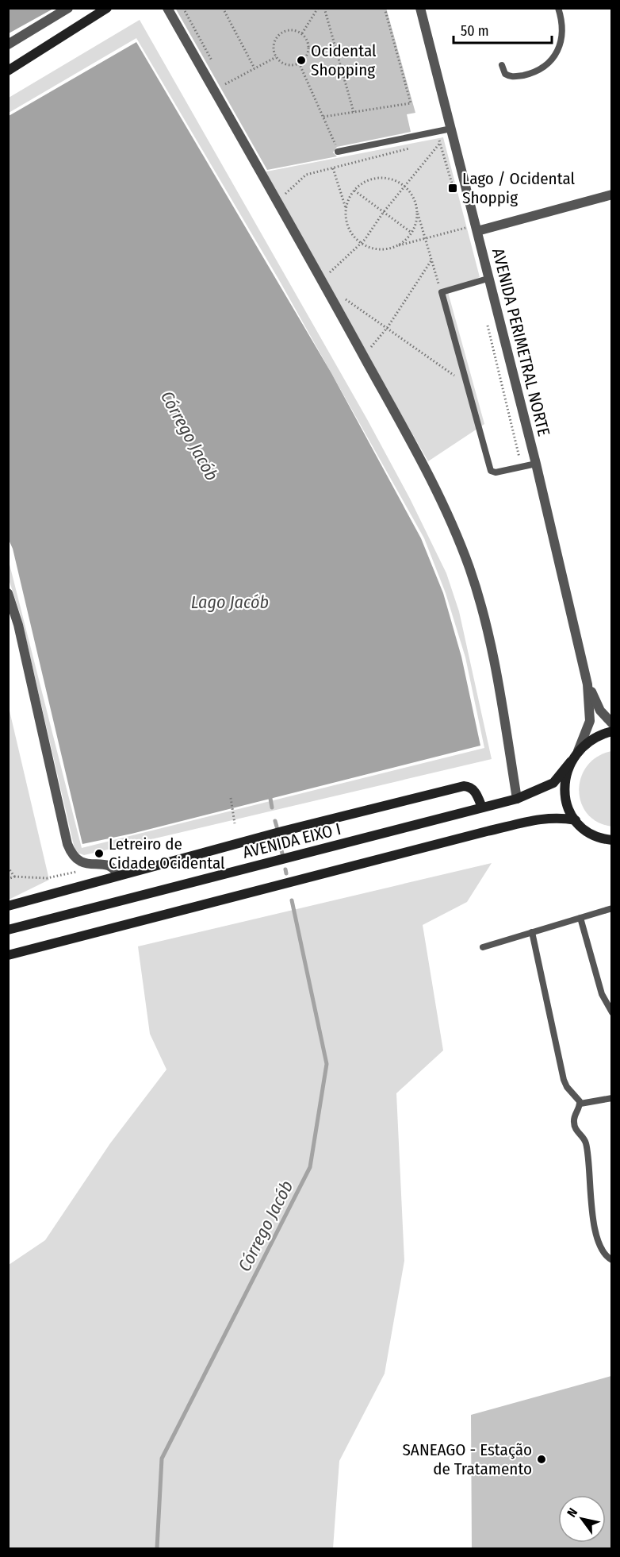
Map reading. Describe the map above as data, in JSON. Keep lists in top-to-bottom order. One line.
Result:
{"streets":{"main road":["AVENIDA EIXO I"],"street":["AVENIDA PERIMETRAL NORTE"]},"water":["Córrego Jacób","Lago Jacób"],"places":{"other":["Ocidental Shopping","Letreiro de Cidade Ocidental","SANEAGO - Estação de Tratamento"],"transit":["Lago / Ocidental Shoppig"]},"scale_bar":"50 m","north":"top left"}
